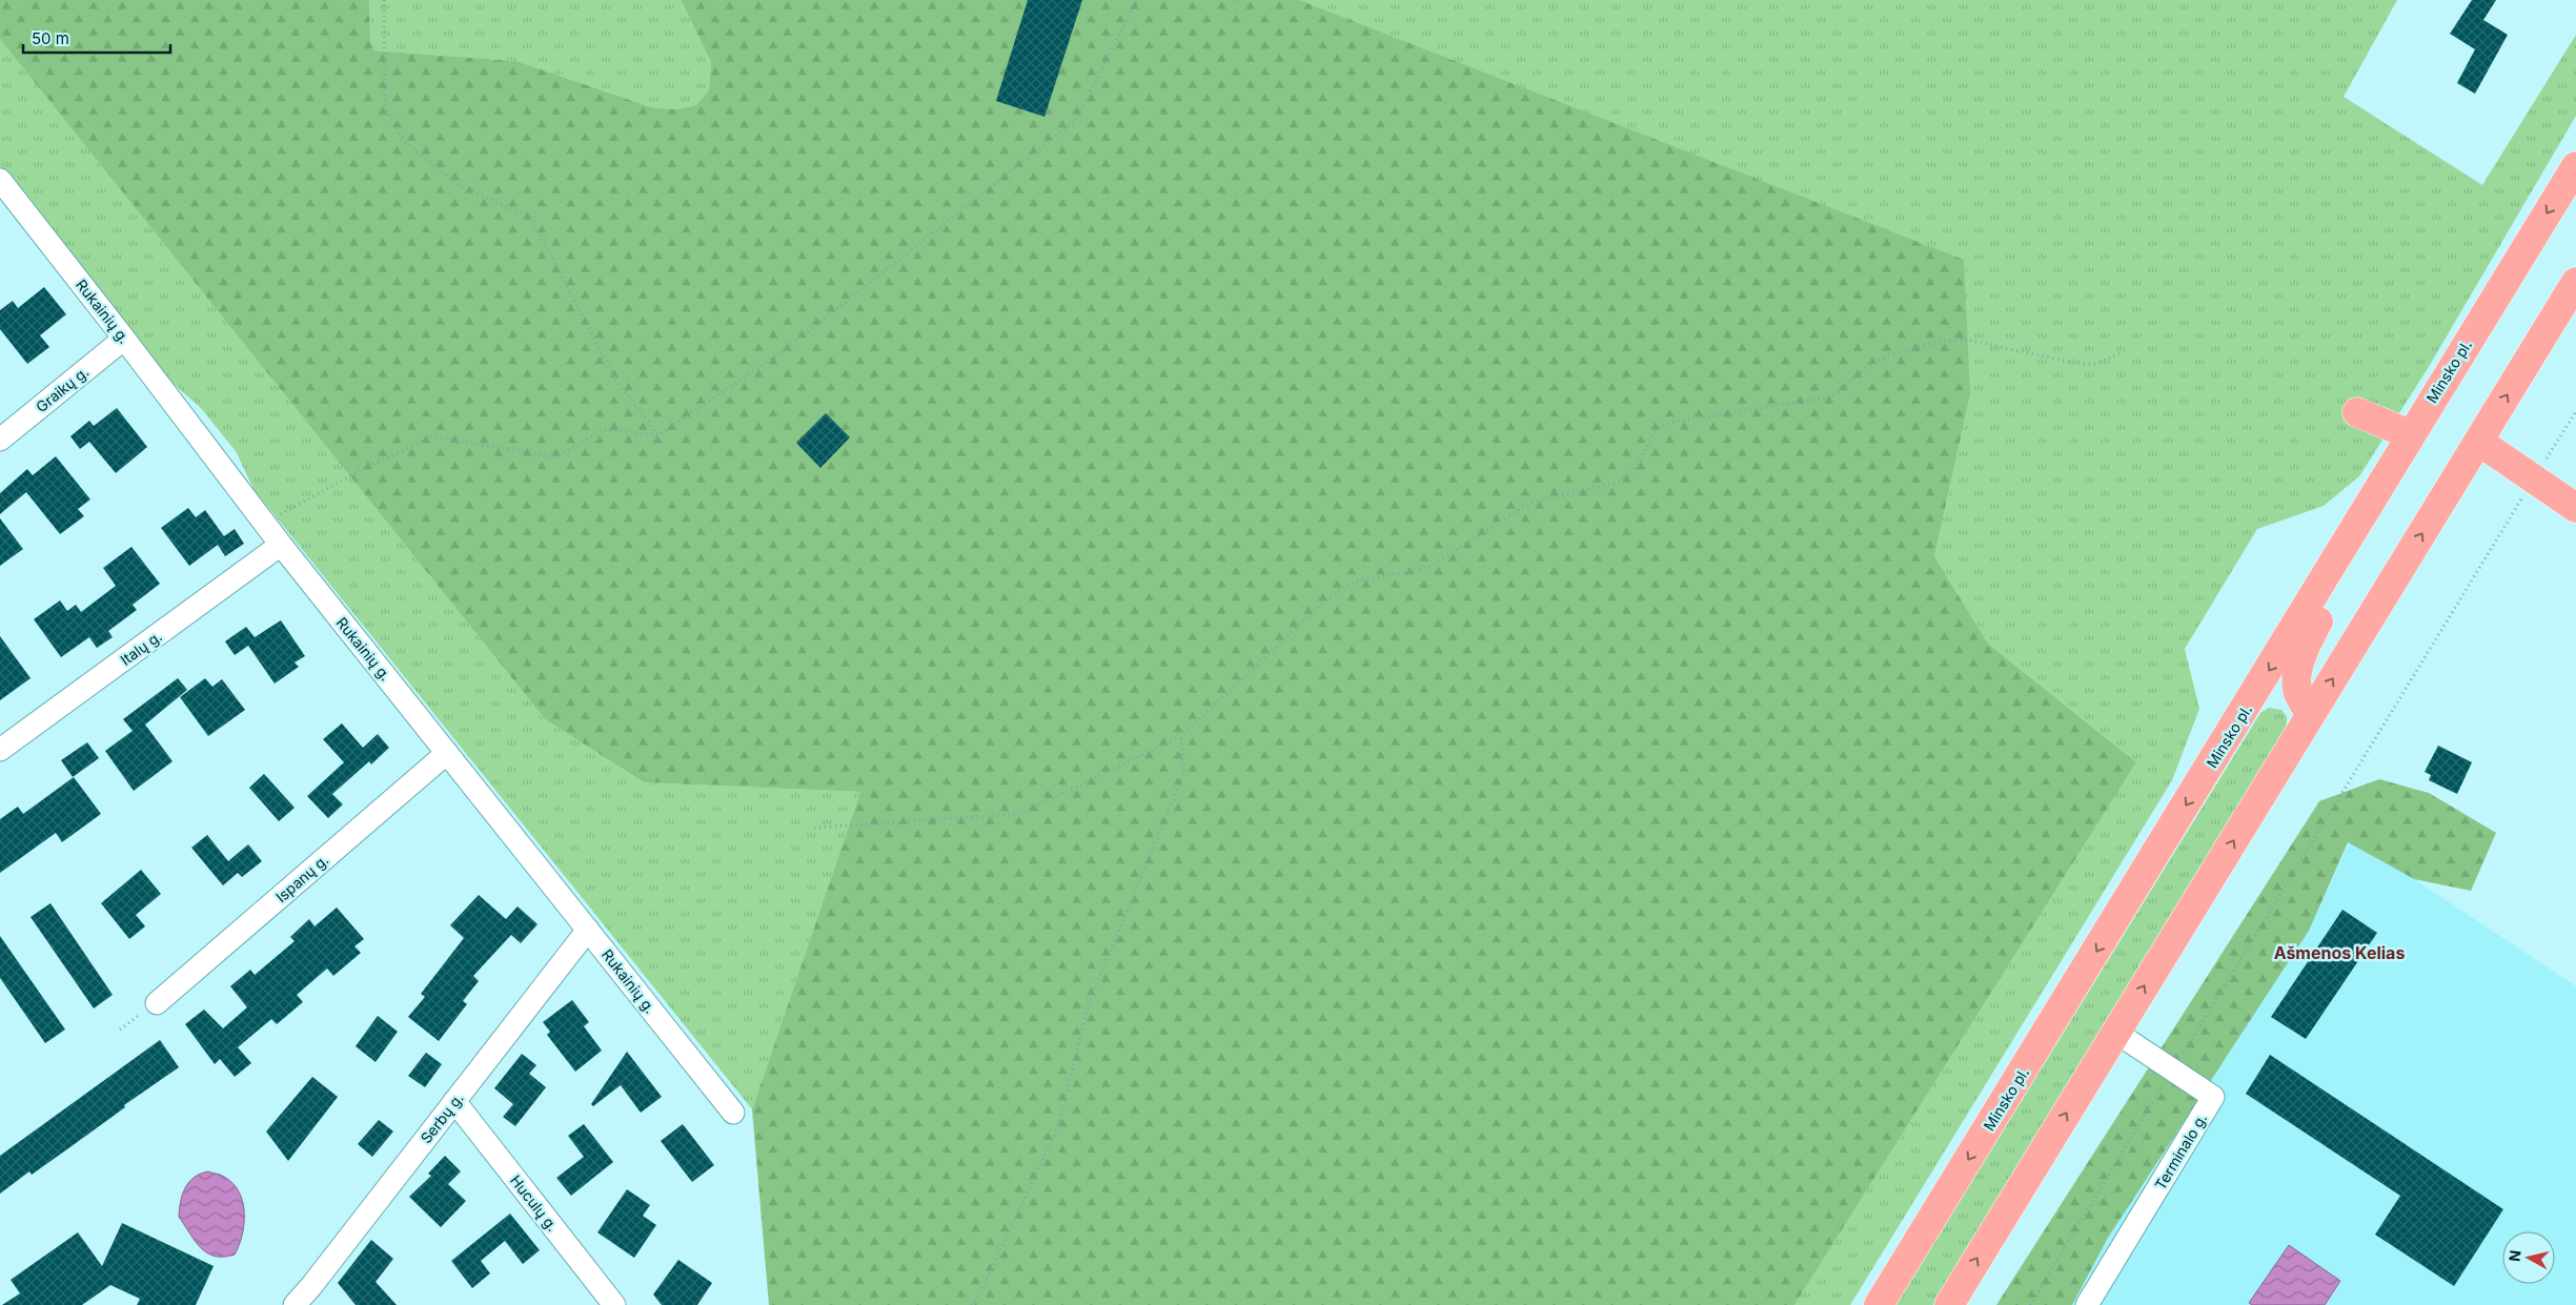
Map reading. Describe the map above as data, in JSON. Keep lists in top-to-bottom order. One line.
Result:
{"streets":{"highway":["Minsko pl."],"street":["Rukainių g.","Graikų g.","Italų g.","Ispanų g.","Serbų g.","Terminalo g.","Huculų g."]},"crossings":[["Rukainių g.","Graikų g."],["Rukainių g.","Italų g."],["Rukainių g.","Ispanų g."],["Rukainių g.","Serbų g."],["Serbų g.","Huculų g."]],"districts":["Ašmenos Kelias"],"scale_bar":"50 m","north":"left"}
